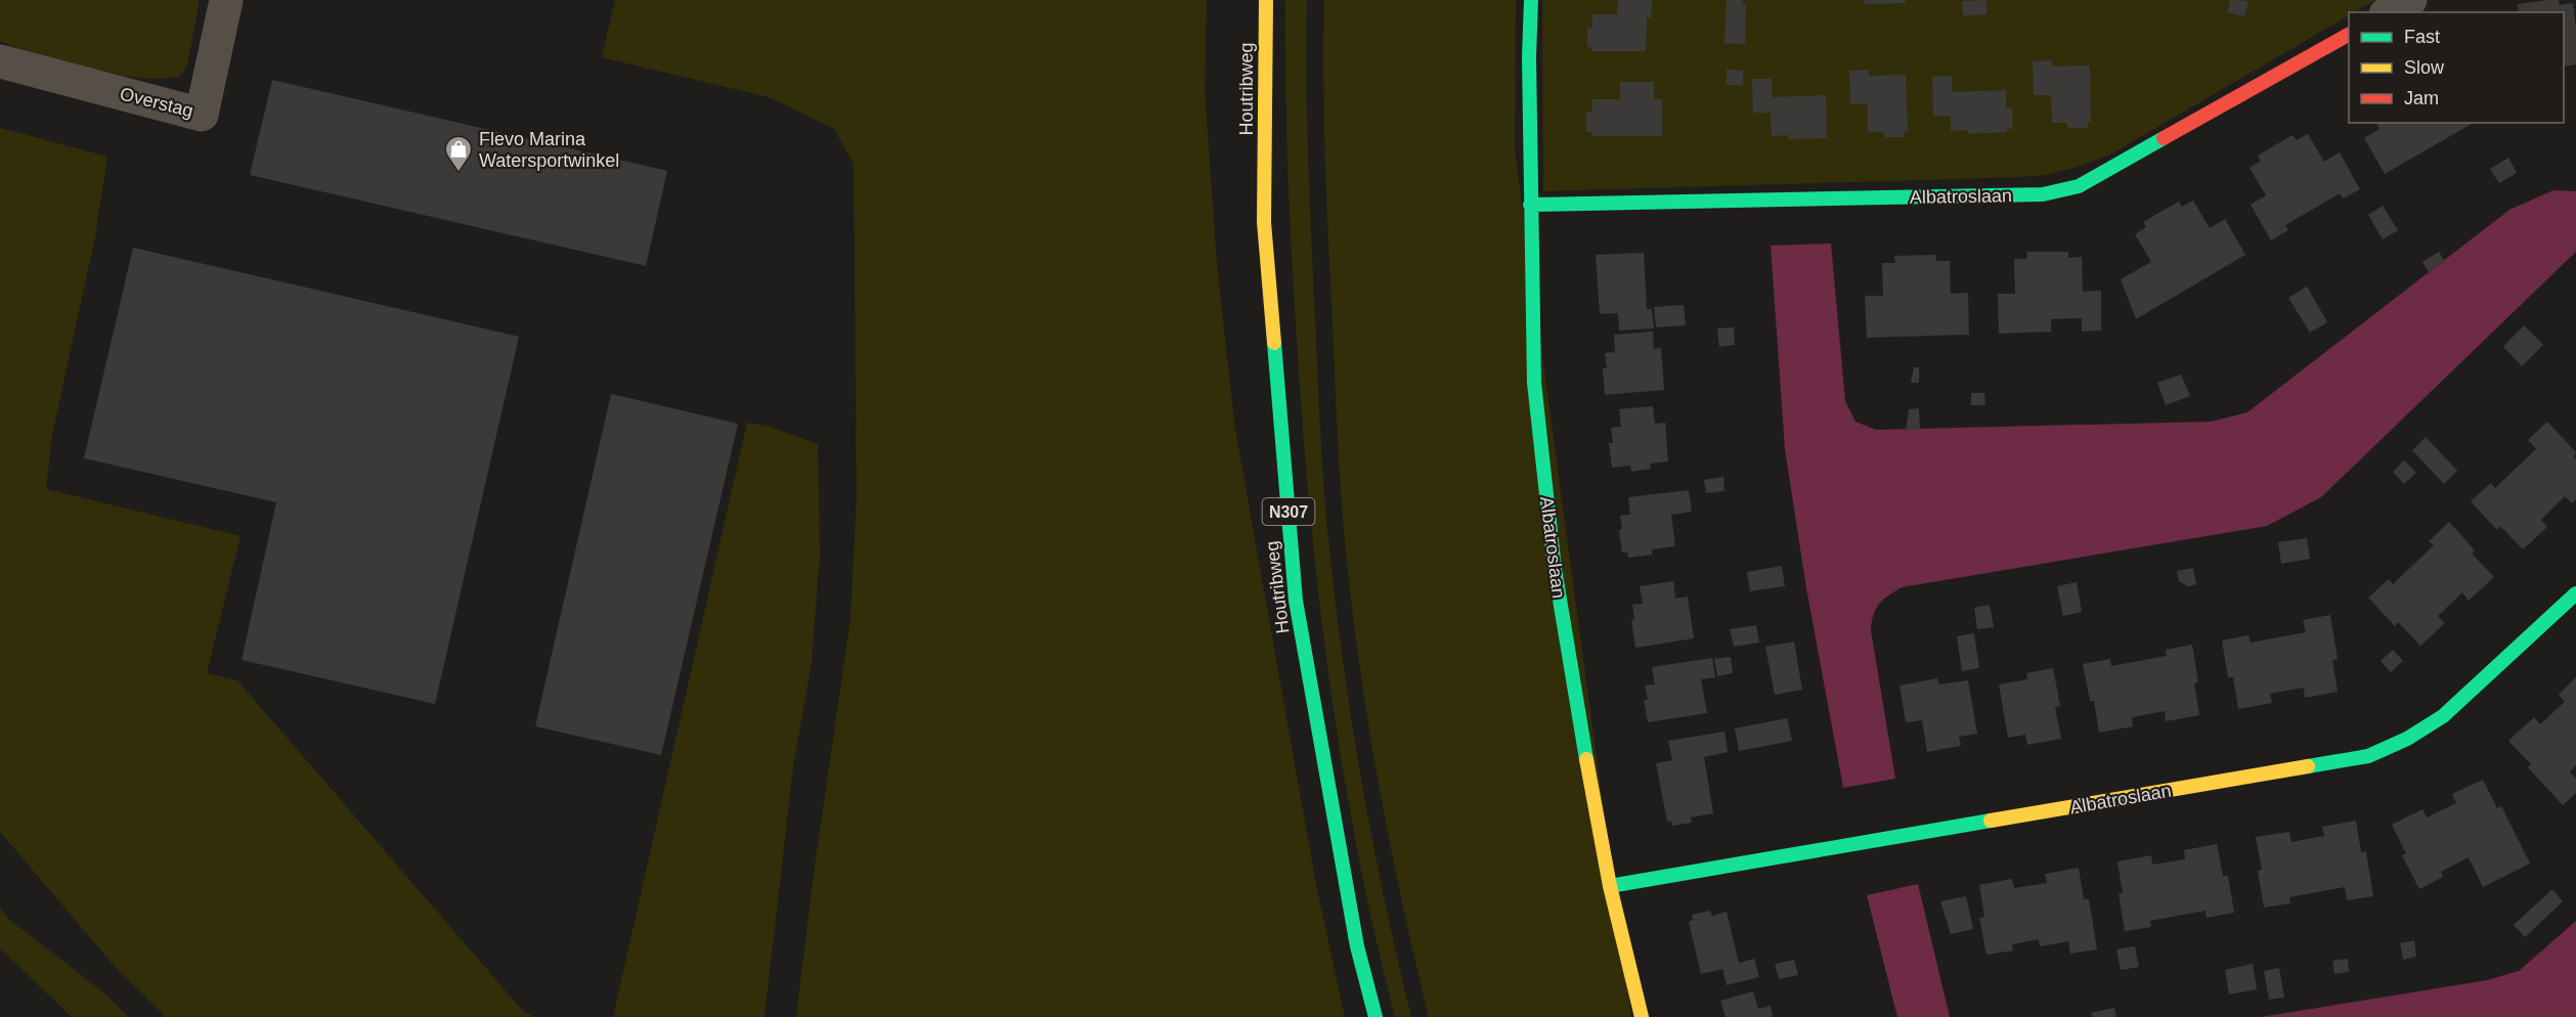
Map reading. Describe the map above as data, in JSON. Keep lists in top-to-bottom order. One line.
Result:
{"streets":{"street":["Houtribweg","Overstag","Albatroslaan","N307"]},"places":{"shop":["Flevo Marina Watersportwinkel"]},"legend":["Fast","Slow","Jam"]}
